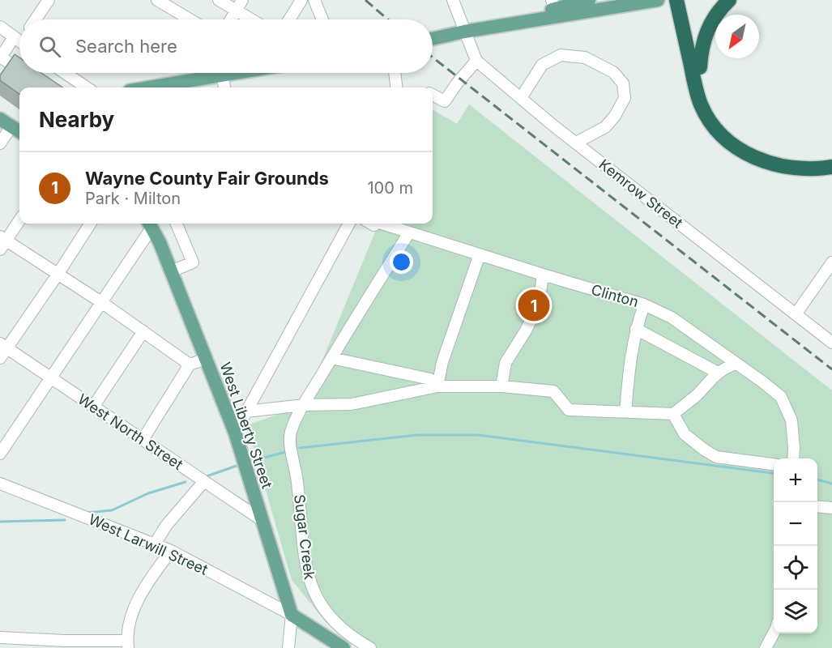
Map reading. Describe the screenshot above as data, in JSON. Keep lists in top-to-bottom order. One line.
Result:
{"streets":{"main road":["West Liberty Street"],"street":["Kemrow Street","Clinton","West North Street","Sugar Creek","West Larwill Street"]},"crossings":[["Clinton","Sugar Creek"],["West Liberty Street","West North Street"],["West Liberty Street","West Larwill Street"]],"north":"bottom left","page":{"search":"Search here","heading":"Nearby","list":[{"mark":"1","name":"Wayne County Fair Grounds","note":"Park · Milton","value":"100 m"}],"pins":"1","map_buttons":["+","−"]}}
